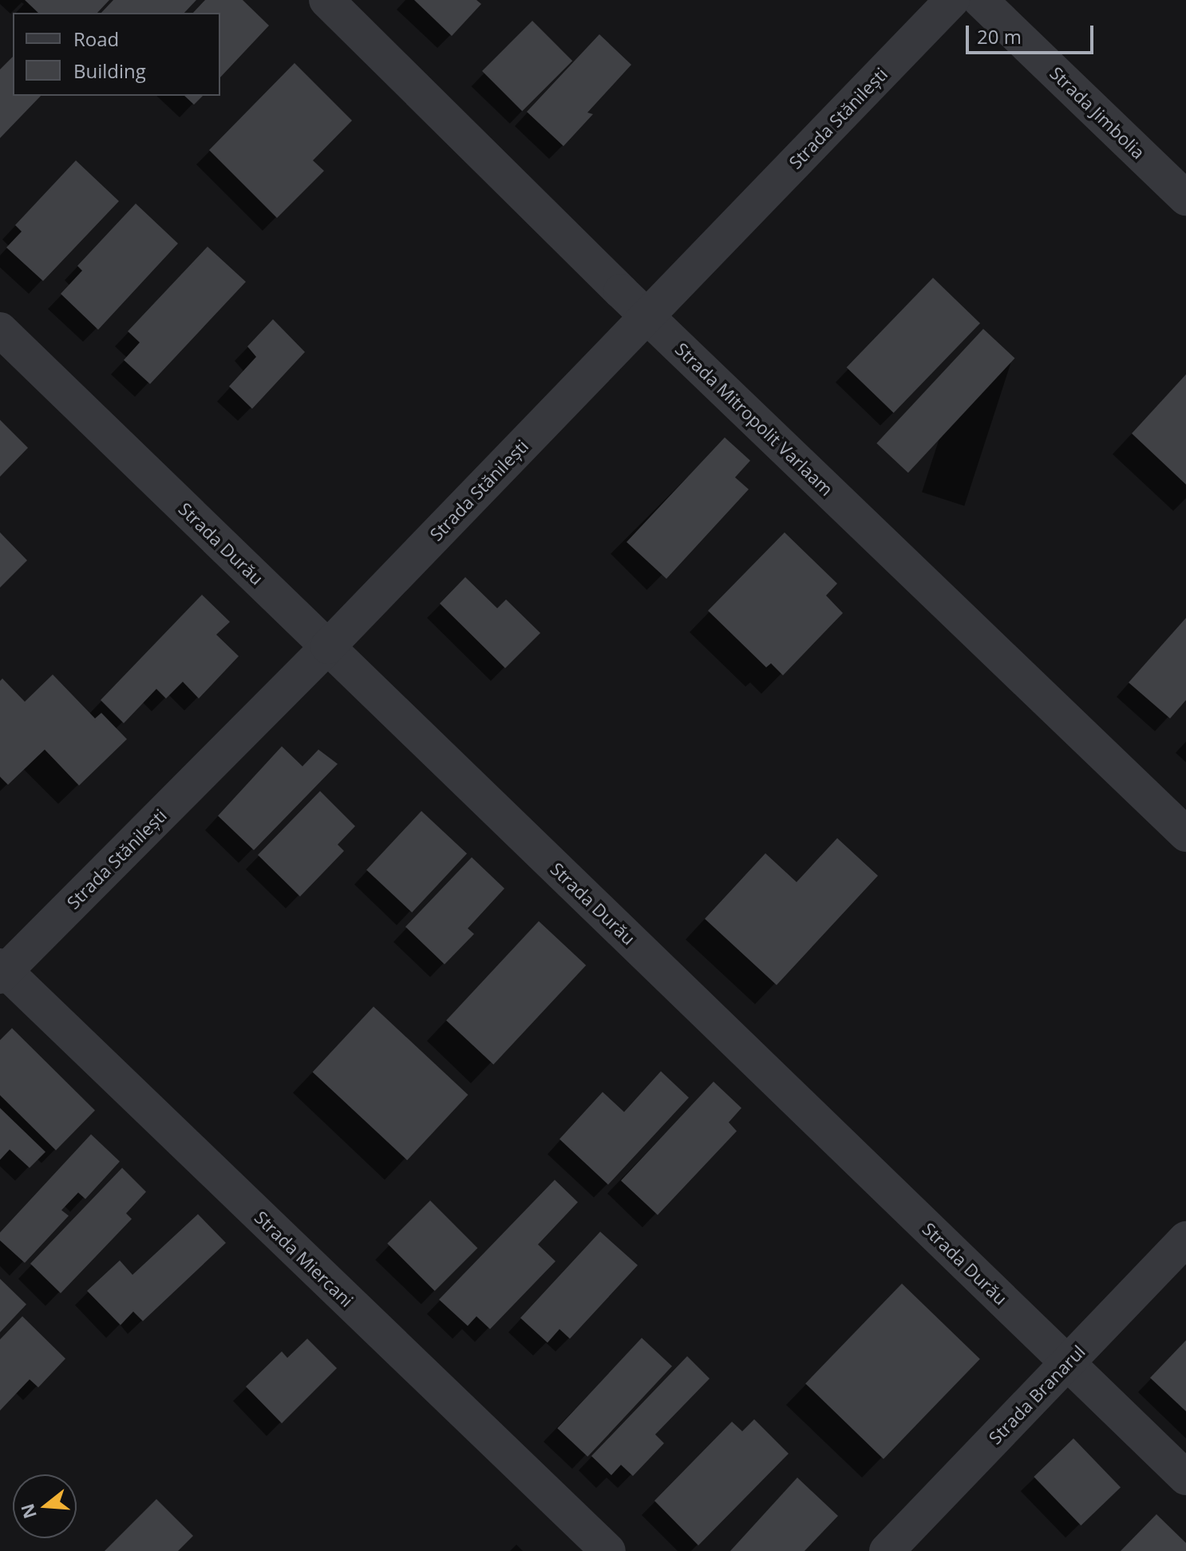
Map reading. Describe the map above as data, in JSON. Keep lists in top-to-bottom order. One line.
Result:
{"streets":{"street":["Strada Jimbolia","Strada Stănilești","Strada Mitropolit Varlaam","Strada Durău","Strada Miercani","Strada Branarul"]},"crossings":[["Strada Stănilești","Strada Mitropolit Varlaam"],["Strada Stănilești","Strada Durău"],["Strada Stănilești","Strada Miercani"],["Strada Durău","Strada Branarul"]],"legend":["Road","Building"],"scale_bar":"20 m","north":"left"}
